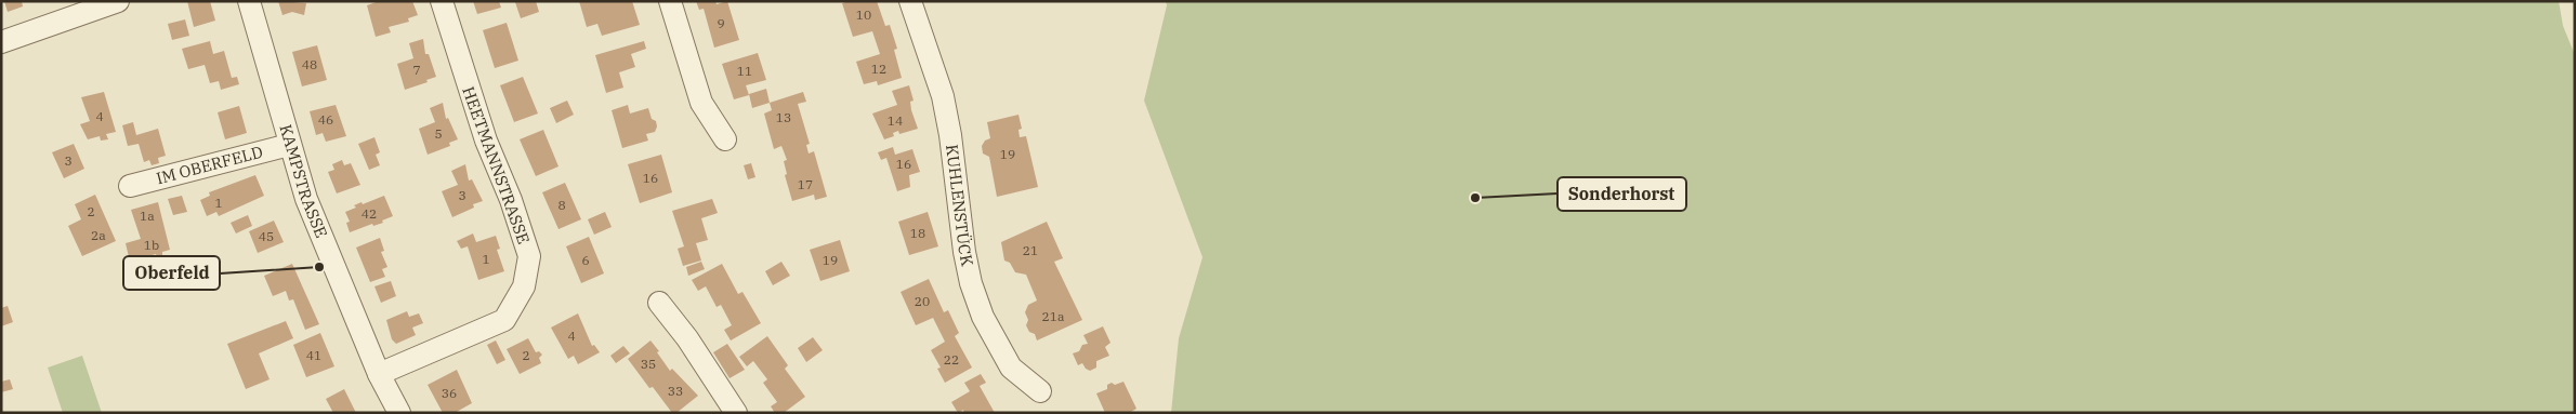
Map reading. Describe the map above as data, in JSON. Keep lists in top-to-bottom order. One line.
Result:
{"streets":{"street":["IM OBERFELD","HEETMANNSTRASSE","KAMPSTRASSE","KUHLENSTÜCK"]},"crossings":[["IM OBERFELD","KAMPSTRASSE"],["HEETMANNSTRASSE","KAMPSTRASSE"]],"places":["Sonderhorst","Oberfeld"],"house_numbers":["10","9","48","12","7","11","4","13","46","14","5","19","3","16","16","17","3","1","8","2","42","1a","18","2a","45","1b","21","1","6","19","20","21a","4","41","2","22","35","33","36"]}
